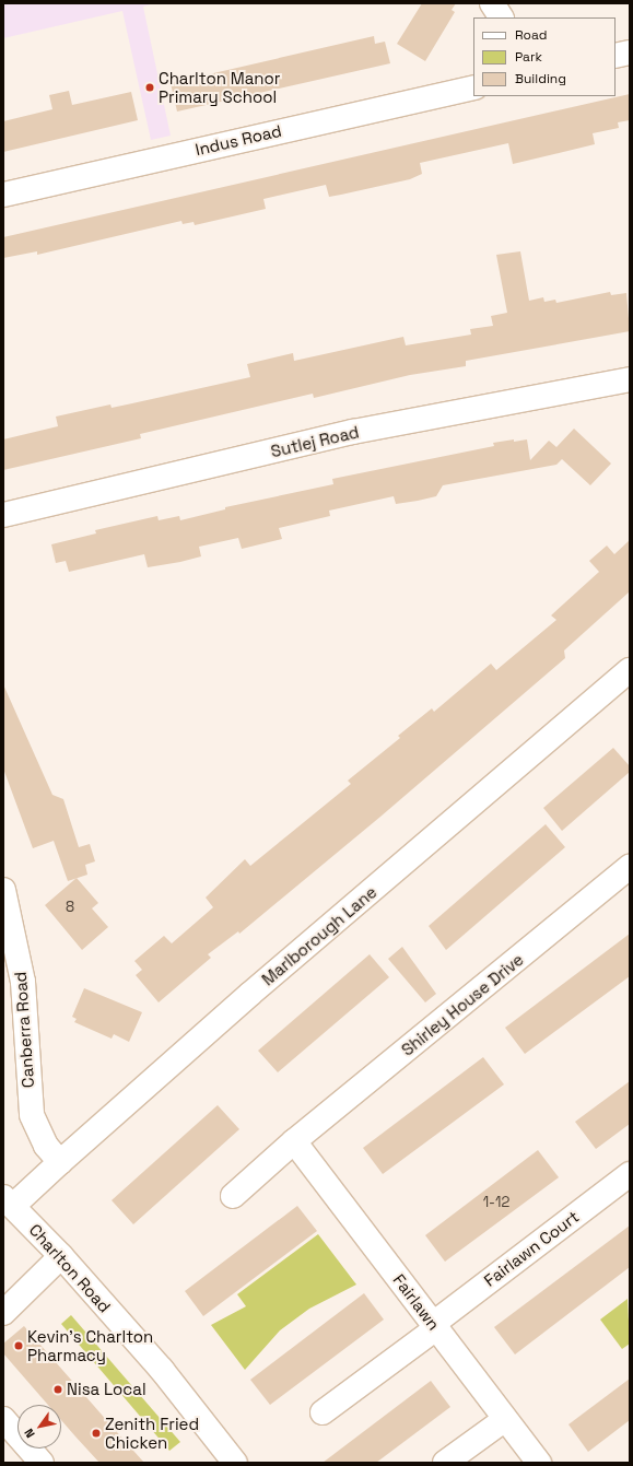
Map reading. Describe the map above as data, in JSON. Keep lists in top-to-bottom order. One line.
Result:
{"streets":{"street":["Indus Road","Sutlej Road","Marlborough Lane","Shirley House Drive","Canberra Road","Fairlawn Court","Charlton Road","Fairlawn"]},"crossings":[["Marlborough Lane","Canberra Road"],["Marlborough Lane","Charlton Road"],["Shirley House Drive","Fairlawn"],["Fairlawn Court","Fairlawn"]],"places":["Charlton Manor Primary School","Kevin's Charlton Pharmacy","Nisa Local","Zenith Fried Chicken"],"house_numbers":["8","1-12"],"legend":["Road","Park","Building"],"north":"bottom left"}
